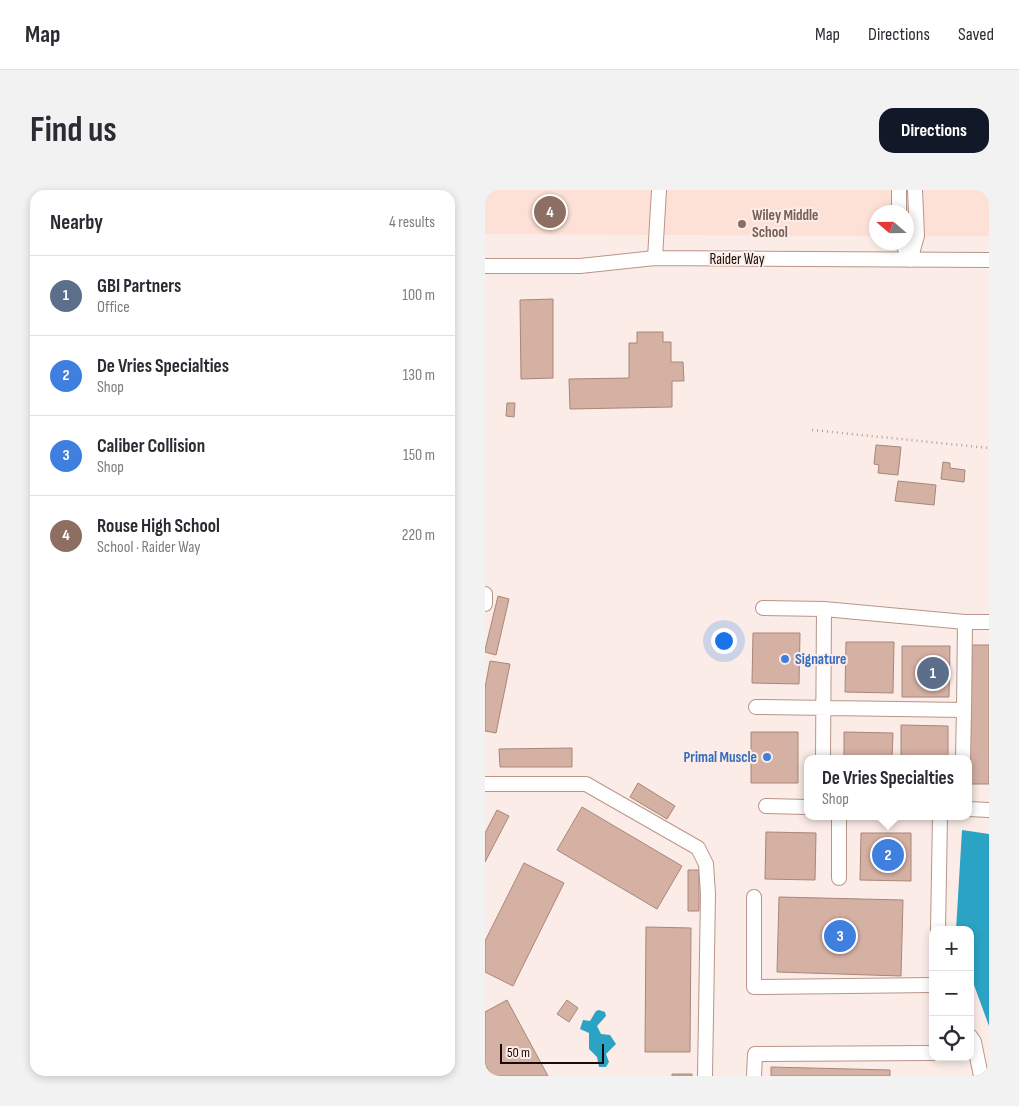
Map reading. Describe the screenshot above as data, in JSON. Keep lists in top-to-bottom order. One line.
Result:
{"streets":{"street":["Raider Way"]},"places":["Wiley Middle School","Signature","Primal Muscle"],"scale_bar":"50 m","north":"left","page":{"header":"Map","nav":["Map","Directions","Saved"],"buttons":"Directions","title":"Find us","heading":["Nearby","4 results"],"pins":["4","1","2","3"],"list":[{"mark":"1","name":"GBI Partners","note":"Office","value":"100 m"},{"mark":"2","name":"De Vries Specialties","note":"Shop","value":"130 m"},{"mark":"3","name":"Caliber Collision","note":"Shop","value":"150 m"},{"mark":"4","name":"Rouse High School","note":"School · Raider Way","value":"220 m"}],"popup":["De Vries Specialties","Shop"],"map_buttons":["+","−"],"scale":"50 m"}}
